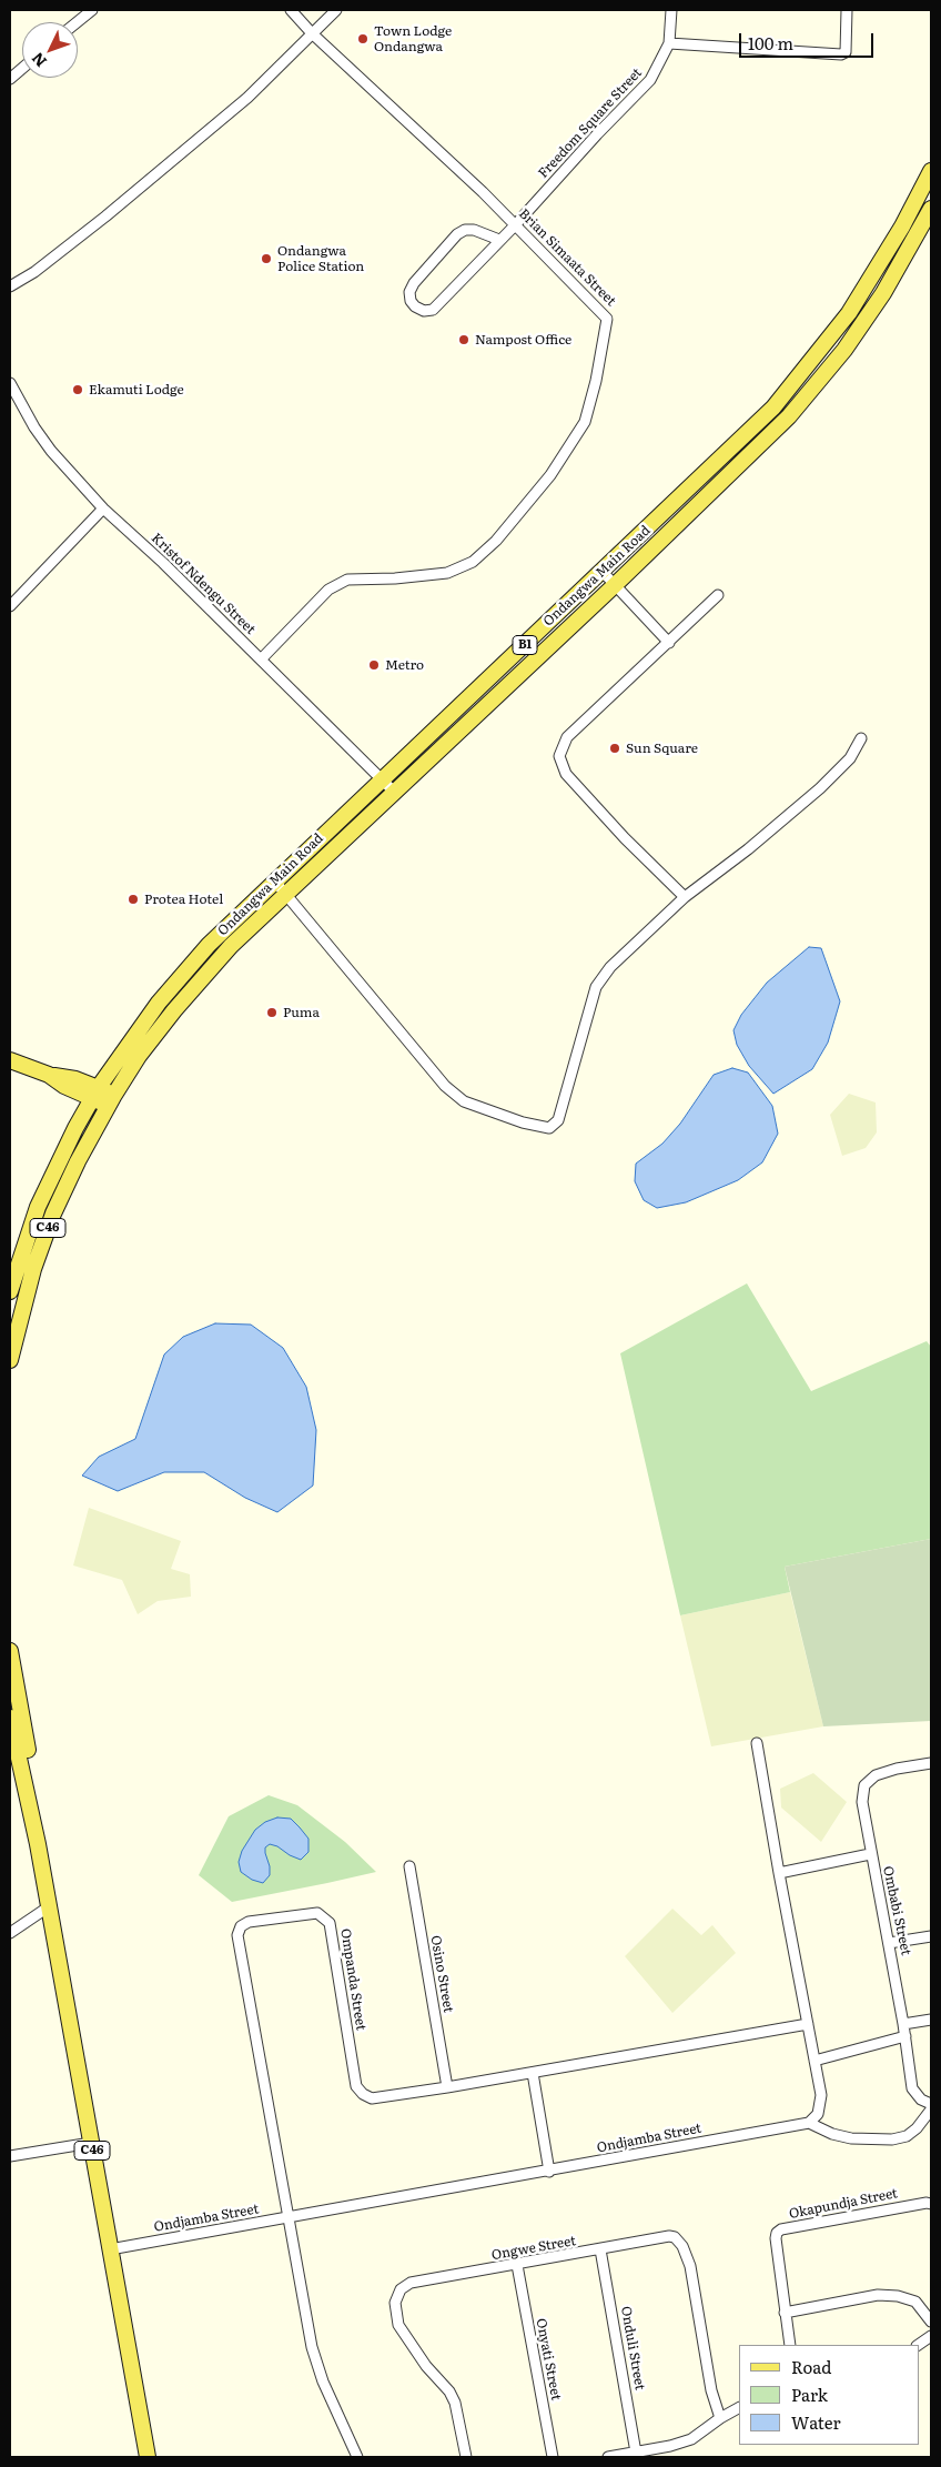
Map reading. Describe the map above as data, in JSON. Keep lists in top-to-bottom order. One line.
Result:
{"streets":{"main road":["Ondangwa Main Road","B1","C46"],"street":["Freedom Square Street","Brian Simaata Street","Kristof Ndengu Street","Ombabi Street","Osino Street","Ompanda Street","Ondjamba Street","Okapundja Street","Ongwe Street","Onduli Street","Onyati Street"]},"crossings":[["Freedom Square Street","Brian Simaata Street"],["Brian Simaata Street","Kristof Ndengu Street"],["Ondangwa Main Road","Kristof Ndengu Street"],["Ondangwa Main Road","C46"],["C46","Ondjamba Street"],["Osino Street","Ompanda Street"],["Ompanda Street","Ondjamba Street"],["Ongwe Street","Onduli Street"],["Ongwe Street","Onyati Street"]],"places":["Town Lodge Ondangwa","Ondangwa Police Station","Nampost Office","Ekamuti Lodge","Metro","Sun Square","Protea Hotel","Puma"],"legend":["Road","Park","Water"],"scale_bar":"100 m","north":"bottom left"}
